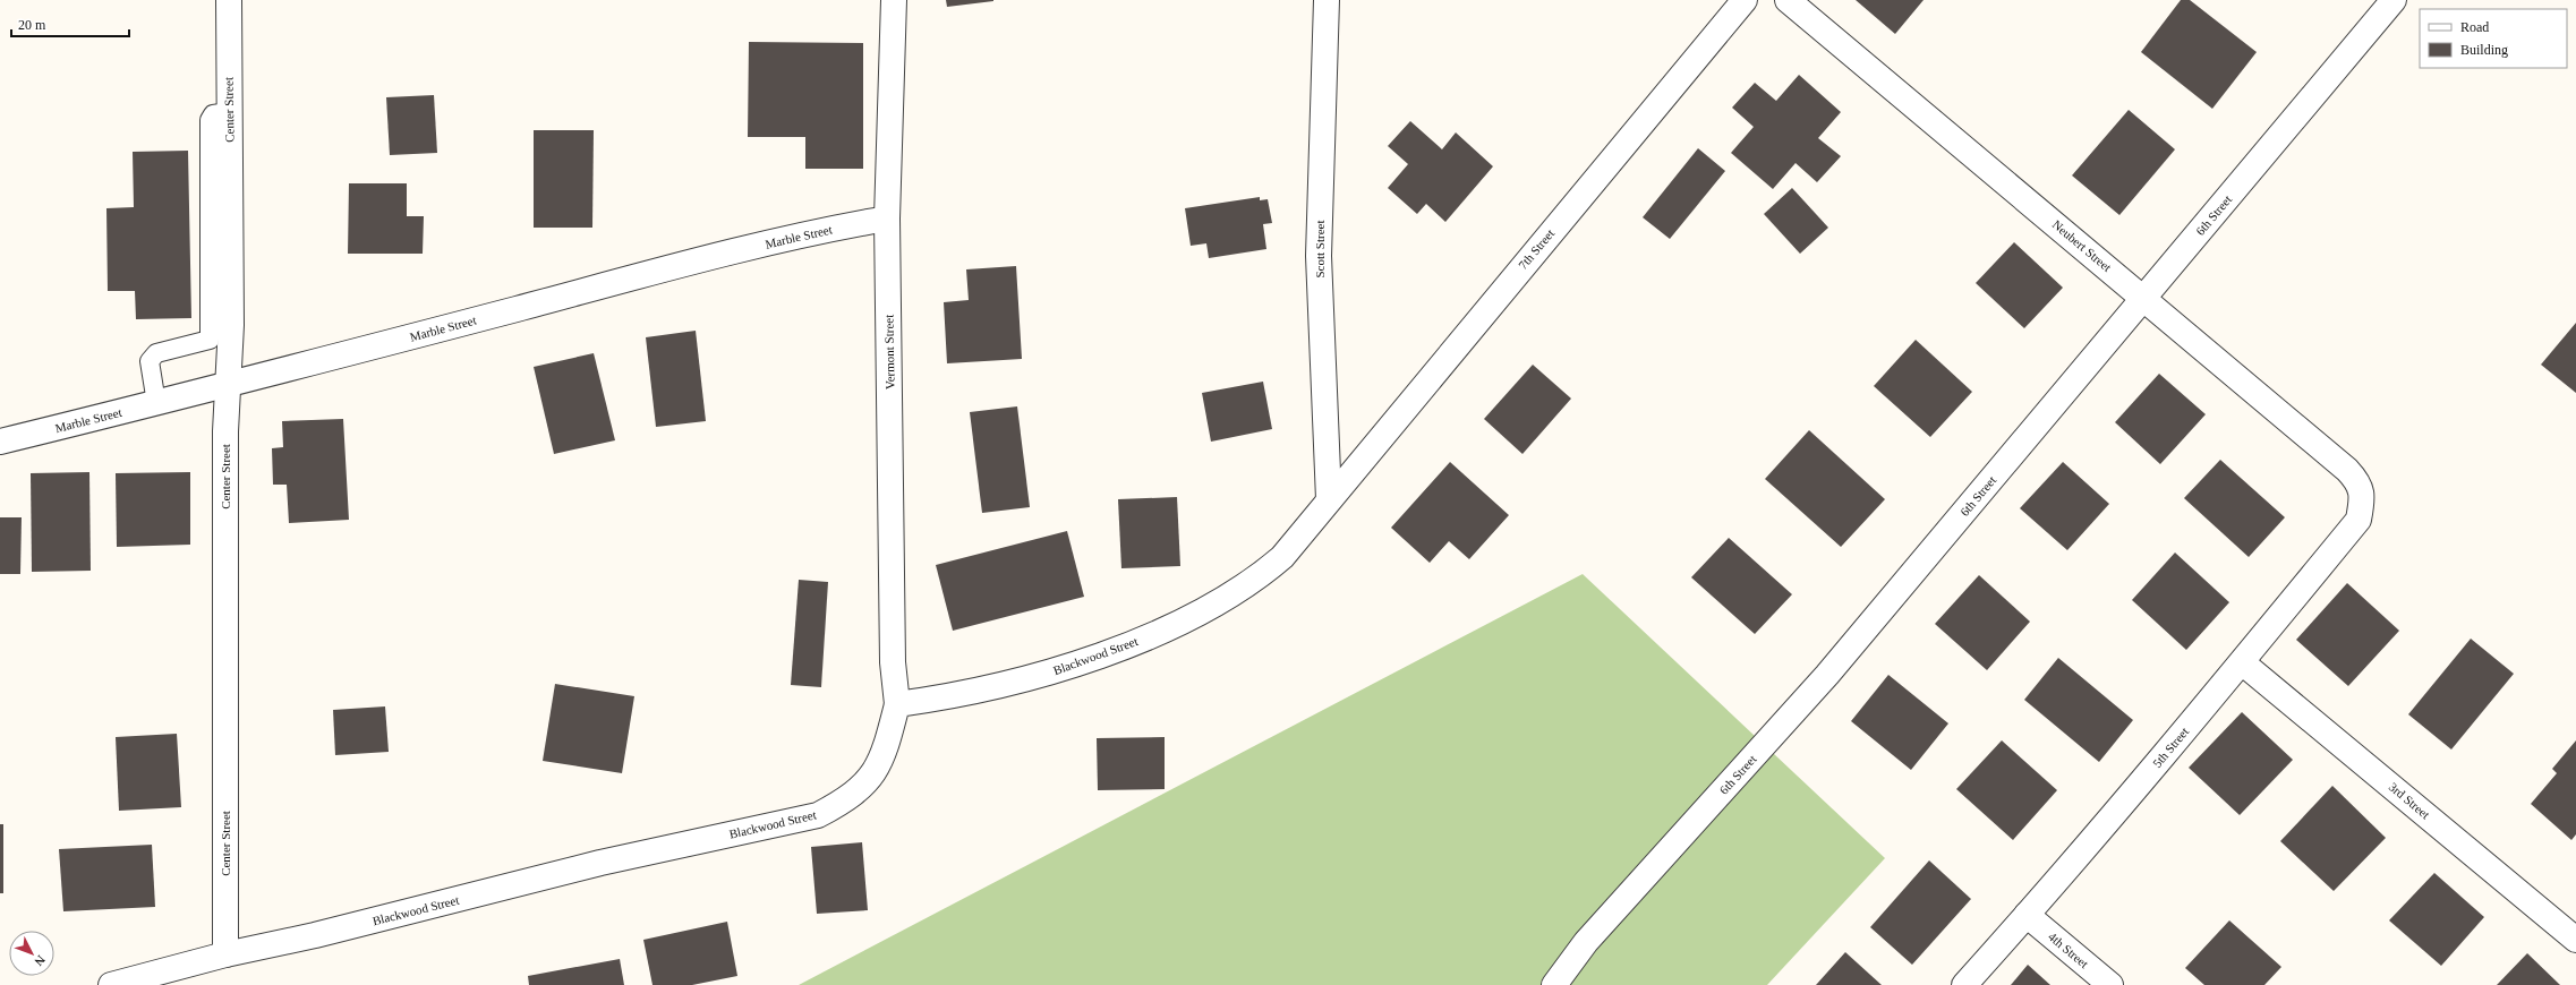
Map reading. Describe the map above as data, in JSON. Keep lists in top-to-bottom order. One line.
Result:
{"streets":{"street":["Center Street","6th Street","Marble Street","Neubert Street","Scott Street","7th Street","Vermont Street","Blackwood Street","5th Street","3rd Street","4th Street"]},"crossings":[["Center Street","Marble Street"],["Center Street","Blackwood Street"],["6th Street","Neubert Street"],["Marble Street","Vermont Street"],["Neubert Street","5th Street"],["Scott Street","7th Street"],["Scott Street","Blackwood Street"],["7th Street","Blackwood Street"],["Vermont Street","Blackwood Street"],["5th Street","3rd Street"],["5th Street","4th Street"]],"legend":["Road","Building"],"scale_bar":"20 m","north":"bottom right"}
